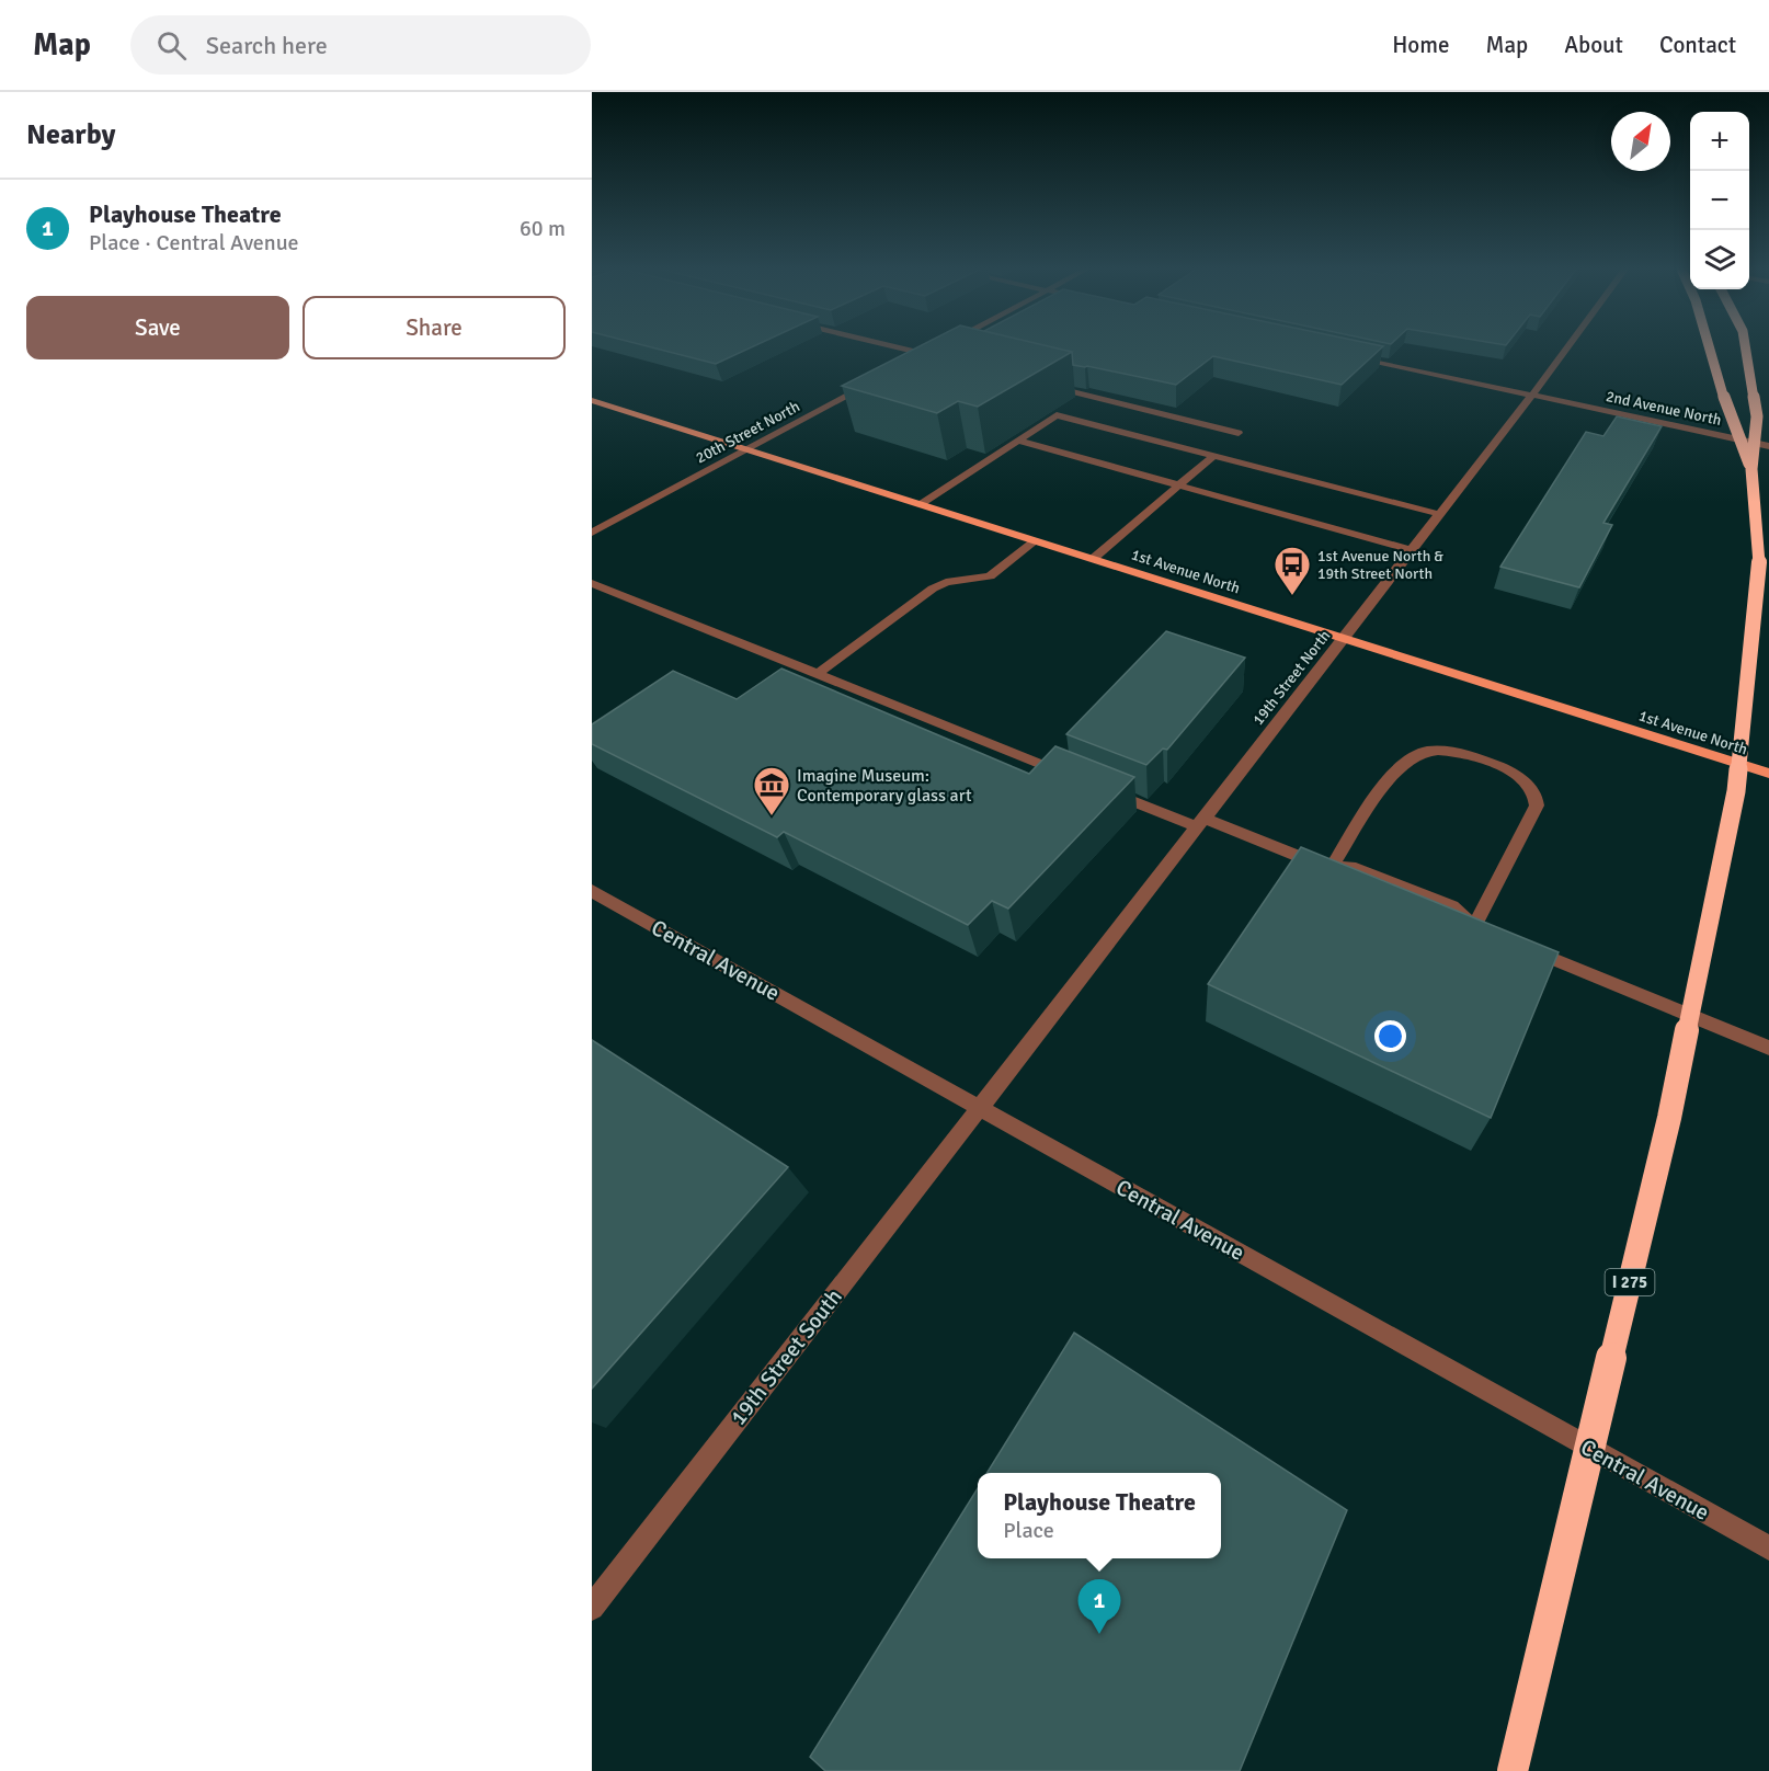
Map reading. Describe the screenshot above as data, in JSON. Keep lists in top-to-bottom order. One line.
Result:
{"streets":{"highway":["I 275"],"main road":["1st Avenue North"],"street":["2nd Avenue North","20th Street North","19th Street North","Central Avenue","19th Street South"]},"crossings":[["2nd Avenue North","19th Street North"],["20th Street North","1st Avenue North"],["1st Avenue North","19th Street North"],["19th Street North","Central Avenue"],["19th Street North","19th Street South"],["Central Avenue","19th Street South"]],"places":{"bus stop":["1st Avenue North & 19th Street North"],"museum":["Imagine Museum: Contemporary glass art"]},"north":"top right","page":{"header":"Map","search":"Search here","nav":["Home","Map","About","Contact"],"heading":"Nearby","map_buttons":["+","−"],"list":[{"mark":"1","name":"Playhouse Theatre","note":"Place · Central Avenue","value":"60 m"}],"buttons":["Save","Share"],"popup":["Playhouse Theatre","Place"],"pins":"1"}}
